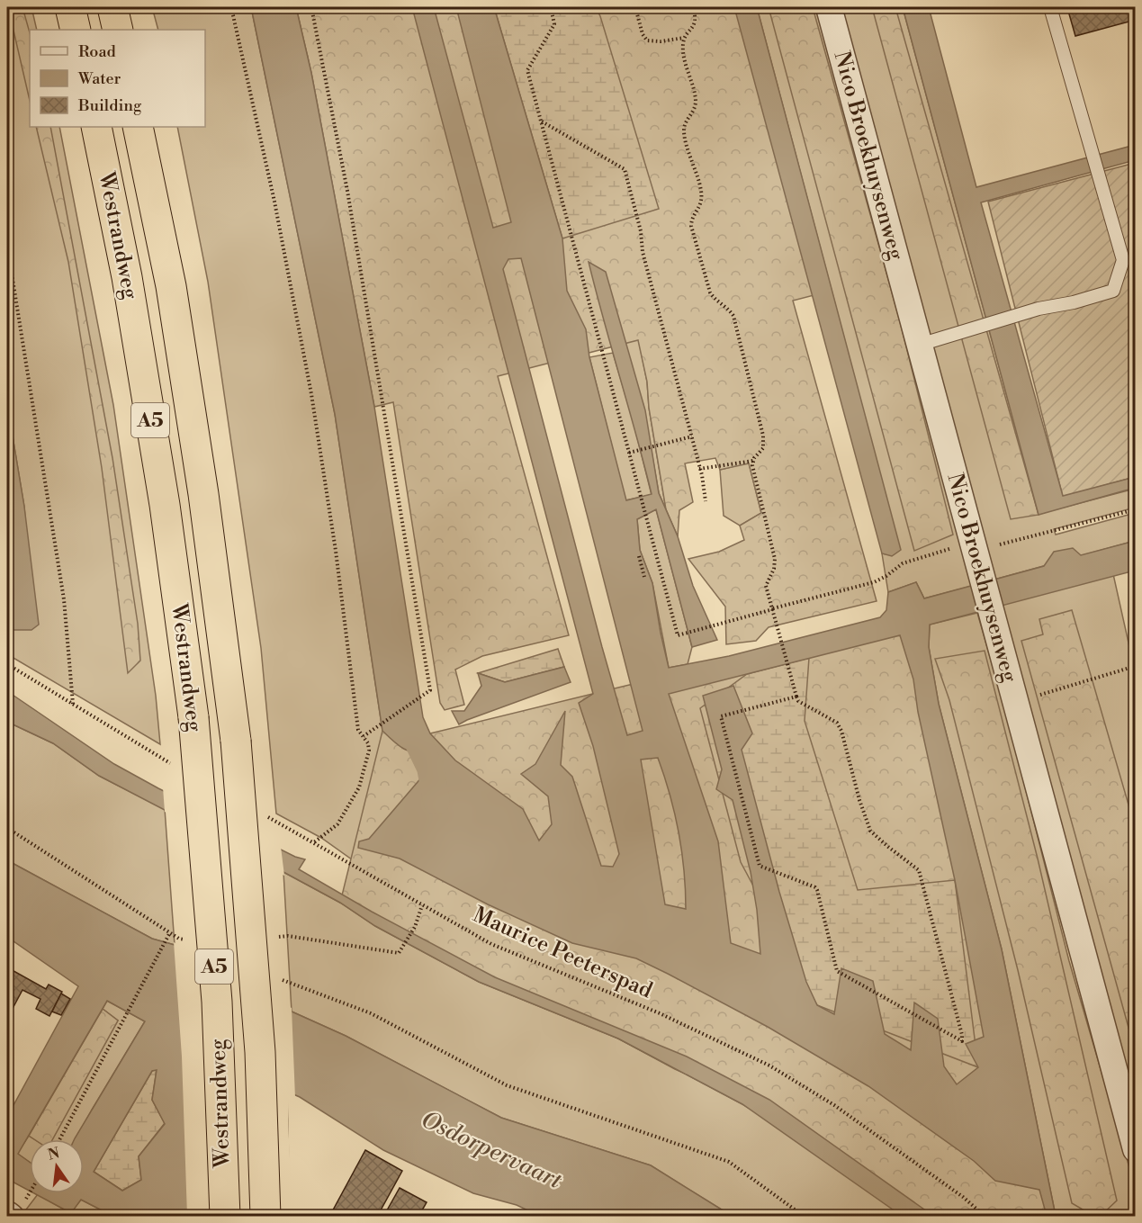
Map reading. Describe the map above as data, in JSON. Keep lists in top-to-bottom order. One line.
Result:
{"streets":{"highway":["Westrandweg","A5"],"street":["Nico Broekhuysenweg"],"path":["Maurice Peeterspad"]},"water":["Osdorpervaart"],"legend":["Road","Water","Building"],"north":"top"}
